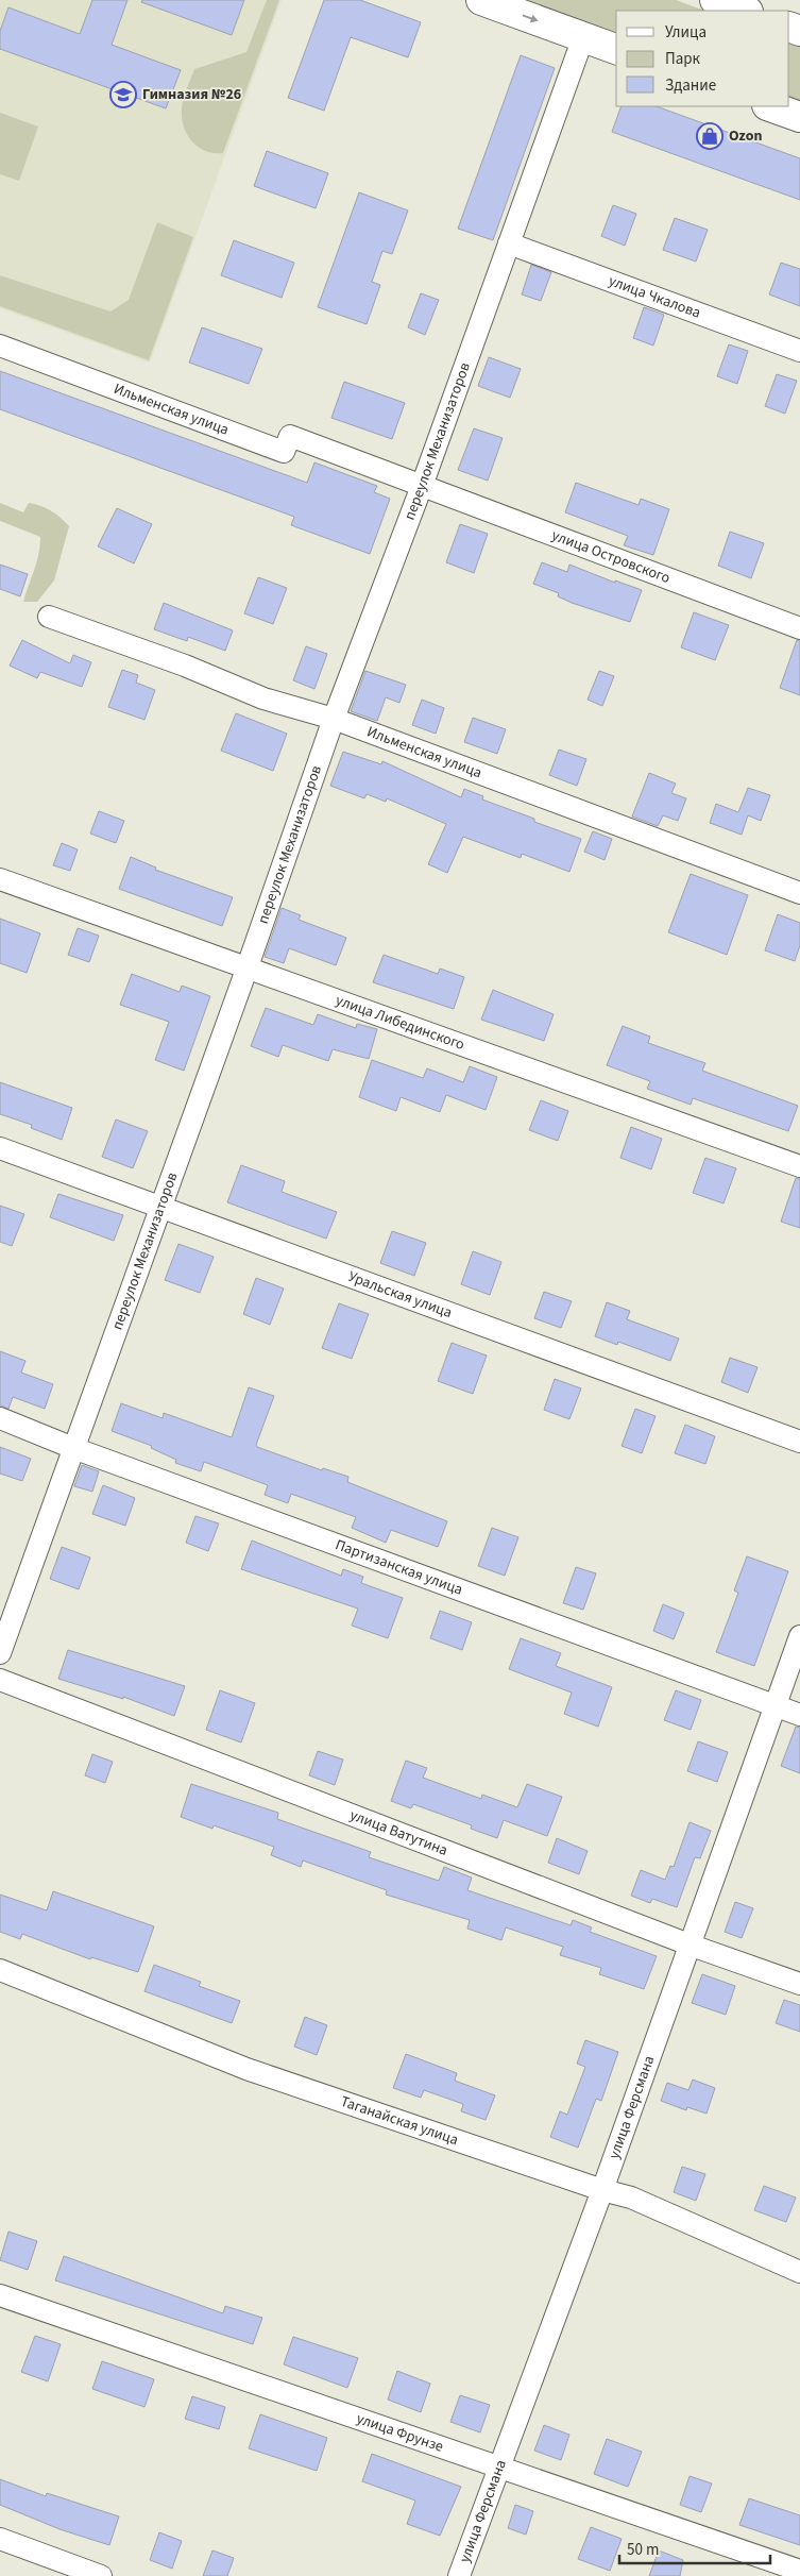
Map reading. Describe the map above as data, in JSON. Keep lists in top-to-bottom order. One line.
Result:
{"streets":{"street":["улица Чкалова","Ильменская улица","переулок Механизаторов","улица Островского","улица Либединского","Уральская улица","Партизанская улица","улица Ватутина","улица Ферсмана","Таганайская улица","улица Фрунзе"]},"crossings":[["улица Чкалова","переулок Механизаторов"],["Ильменская улица","переулок Механизаторов"],["Ильменская улица","улица Островского"],["переулок Механизаторов","улица Островского"],["переулок Механизаторов","улица Либединского"],["переулок Механизаторов","Уральская улица"],["переулок Механизаторов","Партизанская улица"],["Партизанская улица","улица Ферсмана"],["улица Ватутина","улица Ферсмана"],["улица Ферсмана","Таганайская улица"],["улица Ферсмана","улица Фрунзе"]],"places":{"school or university":["Гимназия №26"],"shop":["Ozon"]},"legend":["Улица","Парк","Здание"],"scale_bar":"50 m"}
